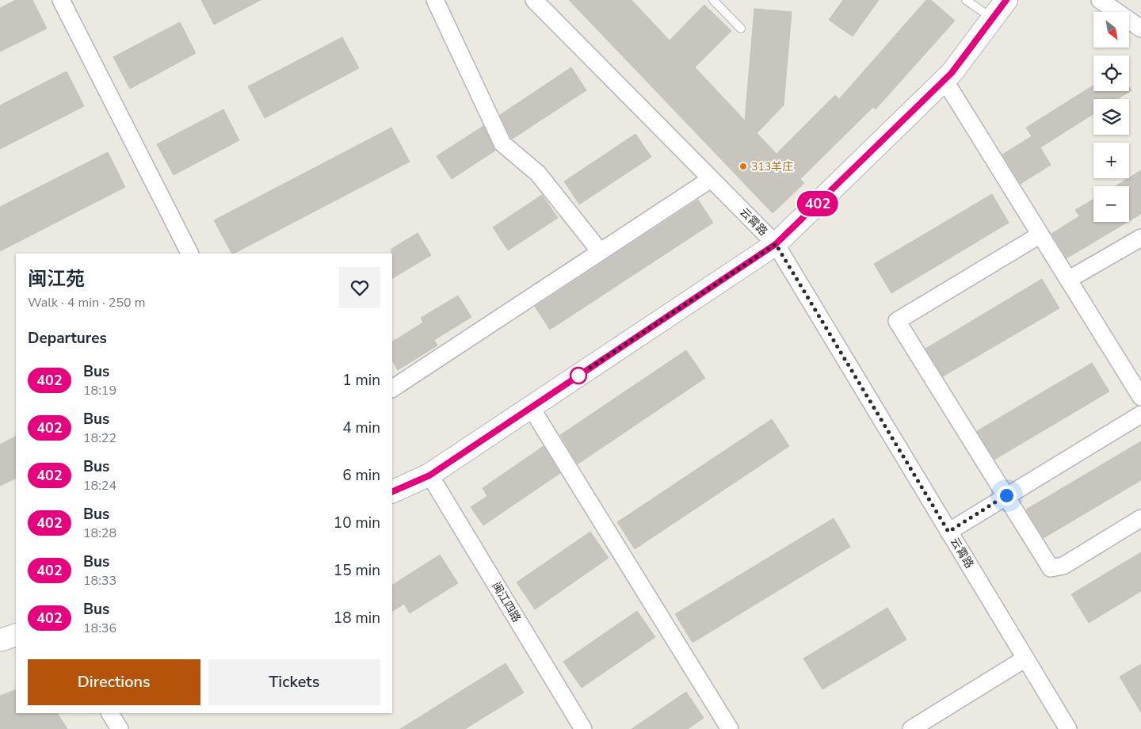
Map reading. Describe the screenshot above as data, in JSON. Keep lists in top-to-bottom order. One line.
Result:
{"streets":{"street":["云霄路","闽江四路"]},"places":["313羊庄"],"lines":["bus line 402"],"north":"bottom right","page":{"on_map":"402","map_buttons":["+","−"],"heading":[["闽江苑","Walk · 4 min · 250 m"],"Departures"],"list":[{"mark":"402","name":"Bus","note":"18:19","value":"1 min"},{"mark":"402","name":"Bus","note":"18:22","value":"4 min"},{"mark":"402","name":"Bus","note":"18:24","value":"6 min"},{"mark":"402","name":"Bus","note":"18:28","value":"10 min"},{"mark":"402","name":"Bus","note":"18:33","value":"15 min"},{"mark":"402","name":"Bus","note":"18:36","value":"18 min"}],"buttons":["Directions","Tickets"]}}
